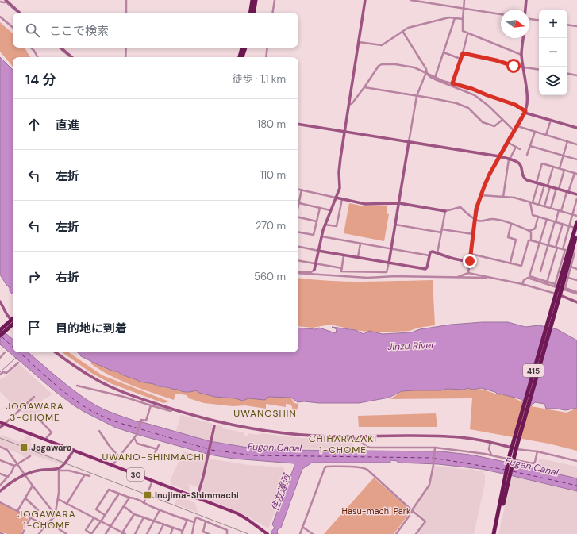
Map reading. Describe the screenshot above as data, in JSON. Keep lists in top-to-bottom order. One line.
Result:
{"streets":{"highway":["415"],"main road":["30"]},"districts":["JOGAWARA 3-CHOME","UWANOSHIN","CHIHARAZAKI 1-CHOME","UWANO-SHINMACHI","JOGAWARA 1-CHOME"],"water":["Jinzu River","Fugan Canal","住友運河"],"parks":["Hasu-machi Park"],"places":{"transit":["Jogawara","Inujima-Shimmachi"]},"north":"right","page":{"map_buttons":["+","−"],"search":"ここで検索","heading":["14 分","徒歩 · 1.1 km"],"list":[["直進","180 m"],["左折","110 m"],["左折","270 m"],["右折","560 m"],"目的地に到着"]}}
